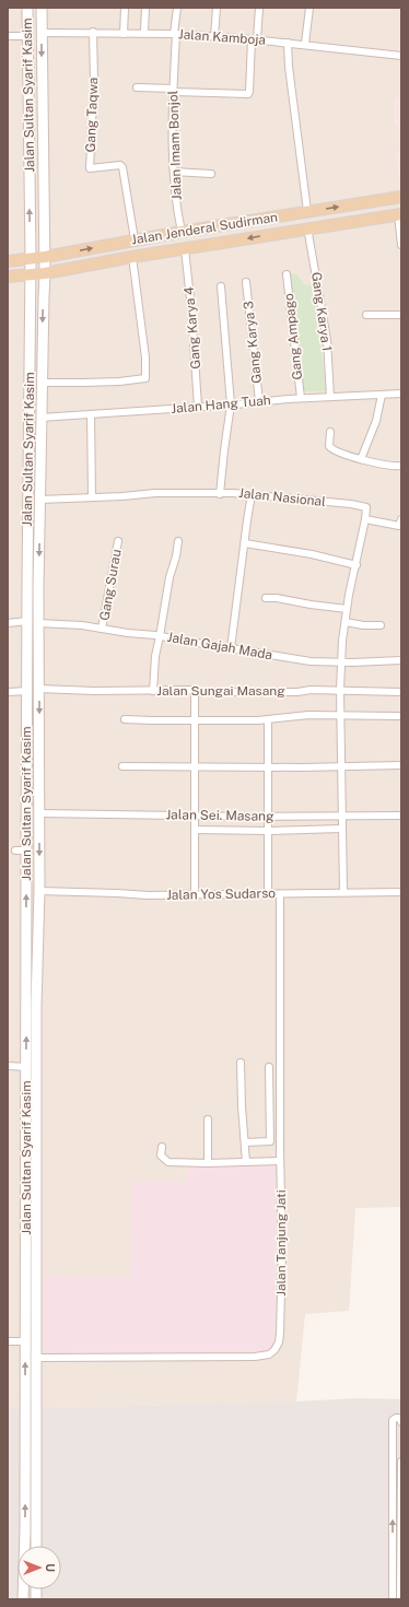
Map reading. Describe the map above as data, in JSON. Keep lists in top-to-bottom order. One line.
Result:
{"streets":{"main road":["Jalan Jenderal Sudirman"],"street":["Jalan Kamboja","Jalan Sultan Syarif Kasim","Gang Taqwa","Jalan Imam Bonjol","Gang Karya 1","Gang Karya 4","Gang Ampago","Gang Karya 3","Jalan Hang Tuah","Jalan Nasional","Gang Surau","Jalan Gajah Mada","Jalan Sungai Masang","Jalan Sei. Masang","Jalan Yos Sudarso","Jalan Tanjung Jati"]},"crossings":[["Jalan Kamboja","Jalan Sultan Syarif Kasim"],["Jalan Kamboja","Gang Taqwa"],["Jalan Kamboja","Jalan Imam Bonjol"],["Jalan Sultan Syarif Kasim","Jalan Jenderal Sudirman"],["Jalan Sultan Syarif Kasim","Jalan Hang Tuah"],["Jalan Sultan Syarif Kasim","Jalan Nasional"],["Jalan Sultan Syarif Kasim","Jalan Gajah Mada"],["Jalan Sultan Syarif Kasim","Jalan Sungai Masang"],["Jalan Sultan Syarif Kasim","Jalan Sei. Masang"],["Jalan Sultan Syarif Kasim","Jalan Yos Sudarso"],["Jalan Sultan Syarif Kasim","Jalan Tanjung Jati"],["Gang Taqwa","Jalan Jenderal Sudirman"],["Jalan Imam Bonjol","Jalan Jenderal Sudirman"],["Jalan Jenderal Sudirman","Gang Karya 1"],["Jalan Jenderal Sudirman","Gang Karya 4"],["Gang Karya 1","Jalan Hang Tuah"],["Gang Karya 4","Jalan Hang Tuah"],["Gang Ampago","Jalan Hang Tuah"],["Gang Karya 3","Jalan Hang Tuah"],["Gang Surau","Jalan Gajah Mada"],["Jalan Yos Sudarso","Jalan Tanjung Jati"]],"north":"right"}
